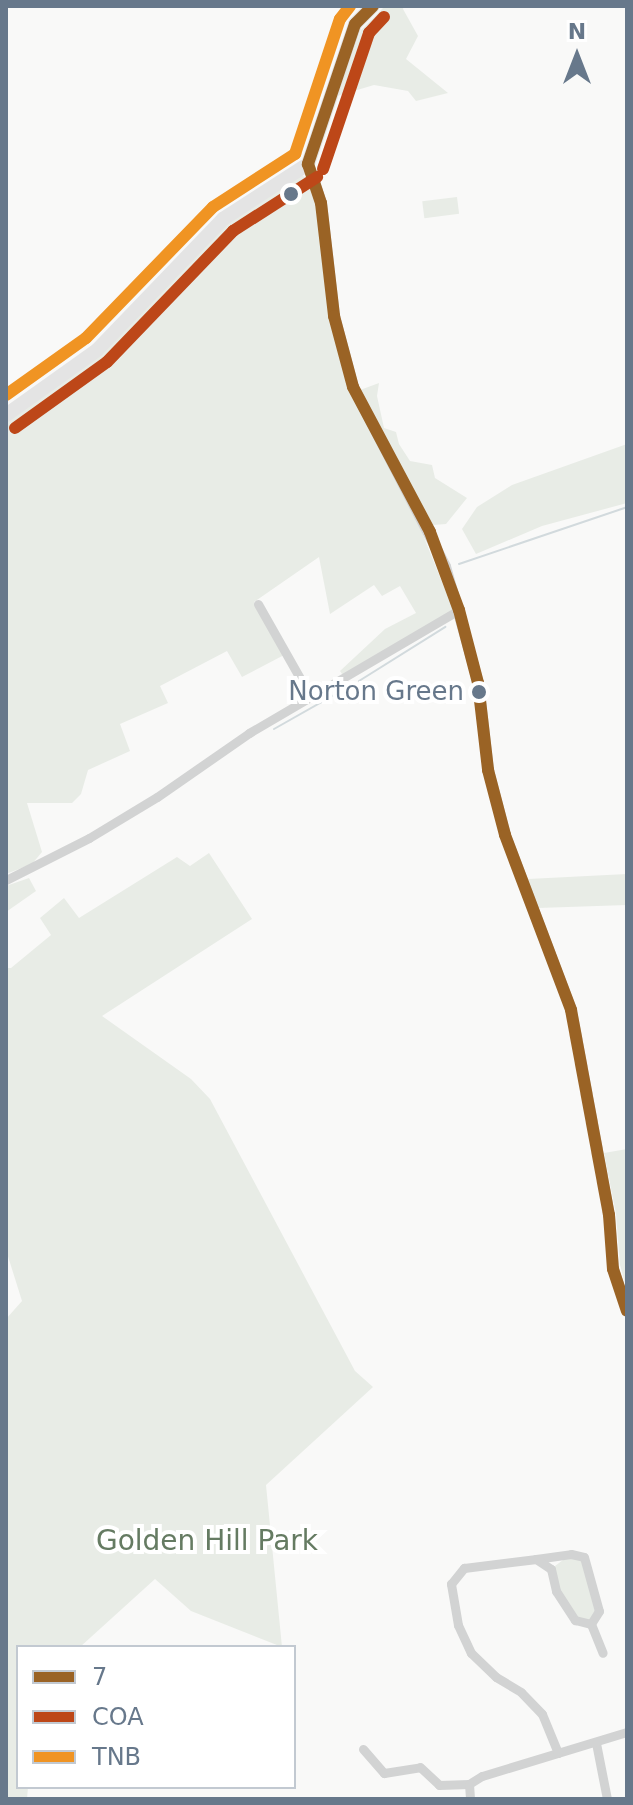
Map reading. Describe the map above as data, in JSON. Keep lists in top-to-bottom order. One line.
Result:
{"parks":["Golden Hill Park"],"places":["Norton Green"],"lines":["transit line 7","transit line TNB","transit line COA"],"legend":["7","COA","TNB"],"north":"top"}
